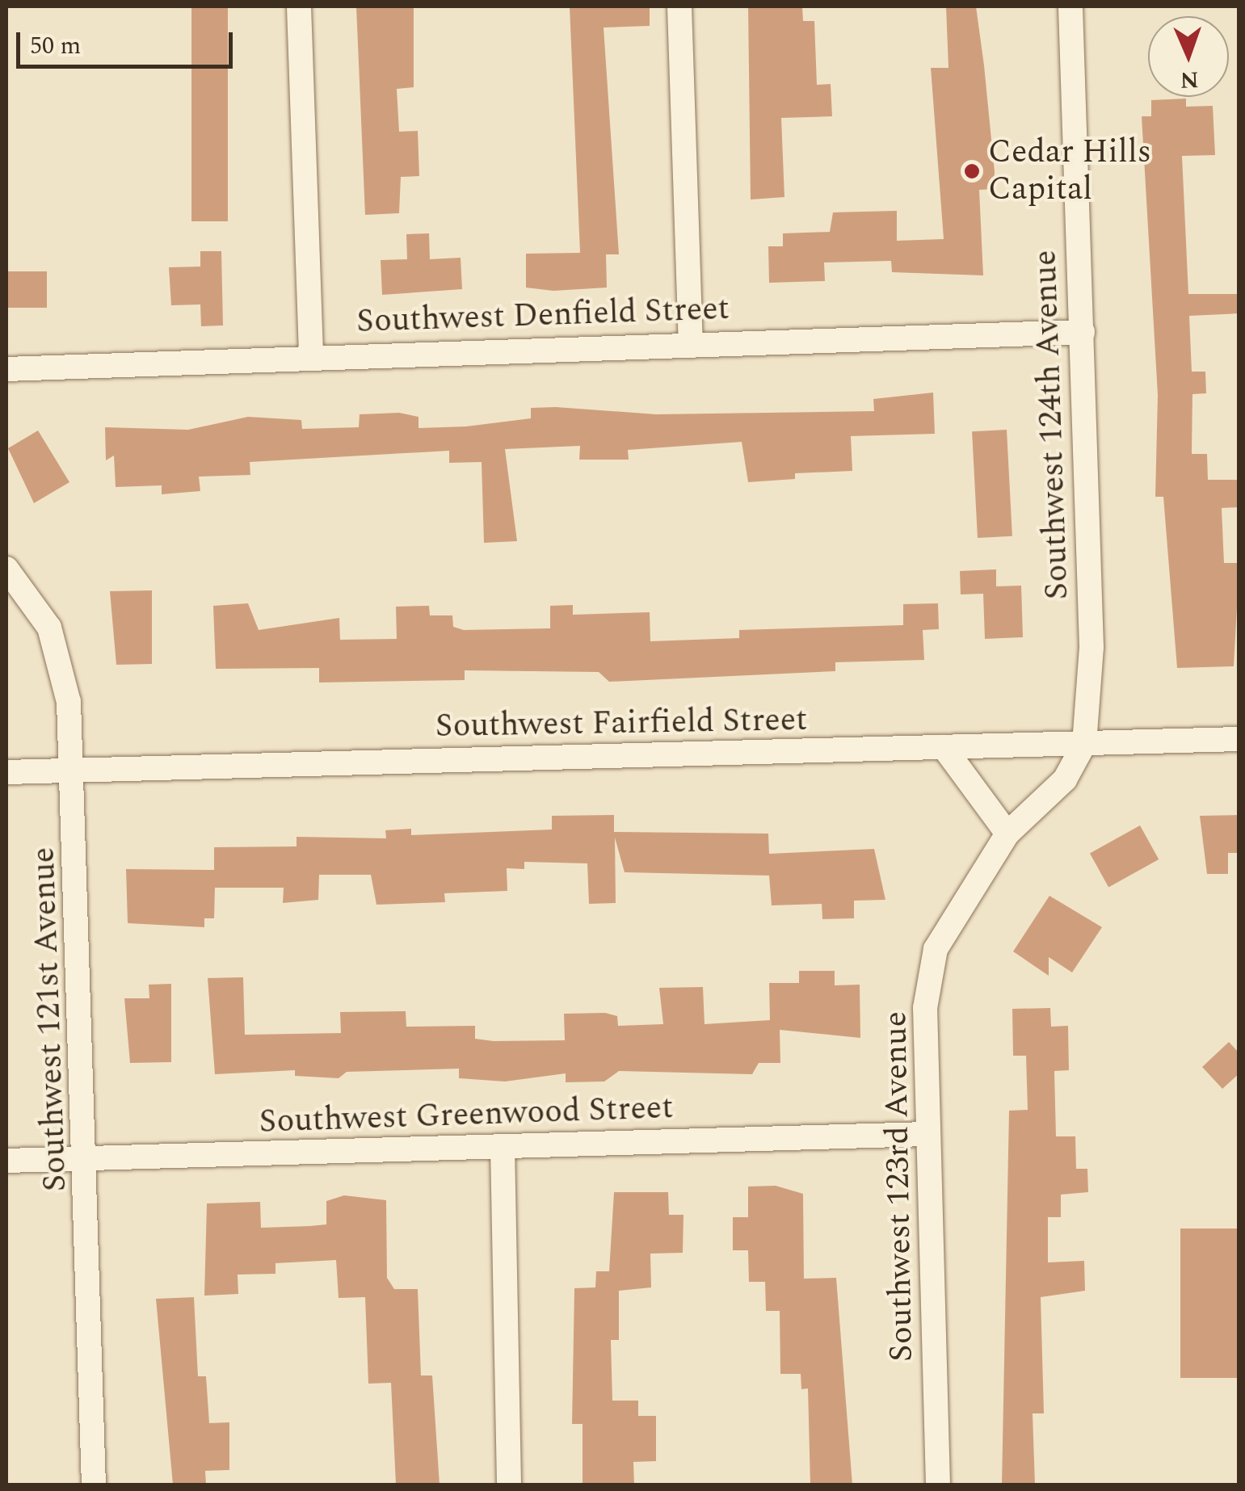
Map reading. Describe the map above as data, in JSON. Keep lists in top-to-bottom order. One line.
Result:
{"streets":{"street":["Southwest Denfield Street","Southwest 124th Avenue","Southwest Fairfield Street","Southwest 121st Avenue","Southwest Greenwood Street","Southwest 123rd Avenue"]},"crossings":[["Southwest Denfield Street","Southwest 124th Avenue"],["Southwest 124th Avenue","Southwest Fairfield Street"],["Southwest 124th Avenue","Southwest 123rd Avenue"],["Southwest Fairfield Street","Southwest 121st Avenue"],["Southwest Fairfield Street","Southwest 123rd Avenue"],["Southwest 121st Avenue","Southwest Greenwood Street"],["Southwest Greenwood Street","Southwest 123rd Avenue"]],"places":["Cedar Hills Capital"],"scale_bar":"50 m","north":"bottom"}
